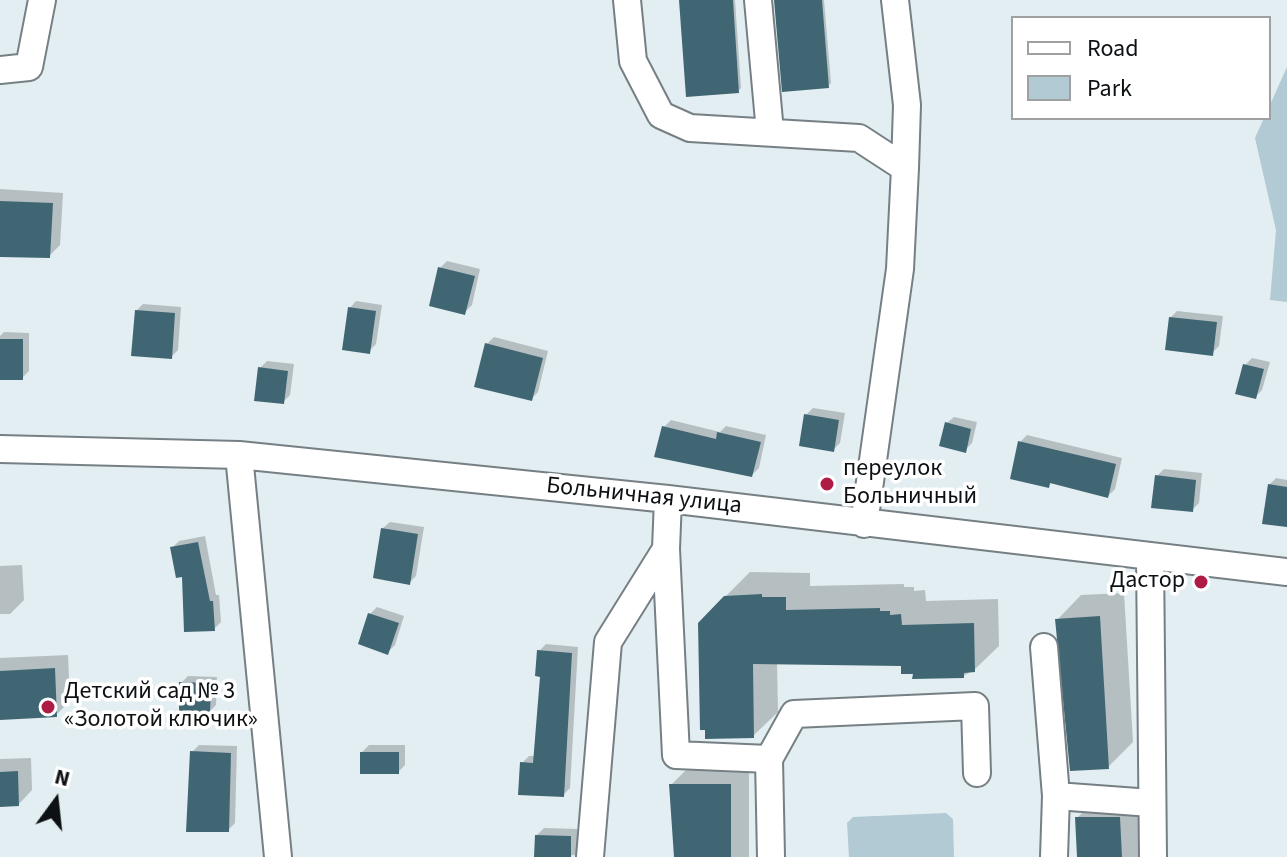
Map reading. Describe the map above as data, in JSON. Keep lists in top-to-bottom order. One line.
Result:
{"streets":{"street":["Больничная улица"]},"places":["переулок Больничный","Дастор","Детский сад № 3 «Золотой ключик»"],"legend":["Road","Park"],"north":"top"}
